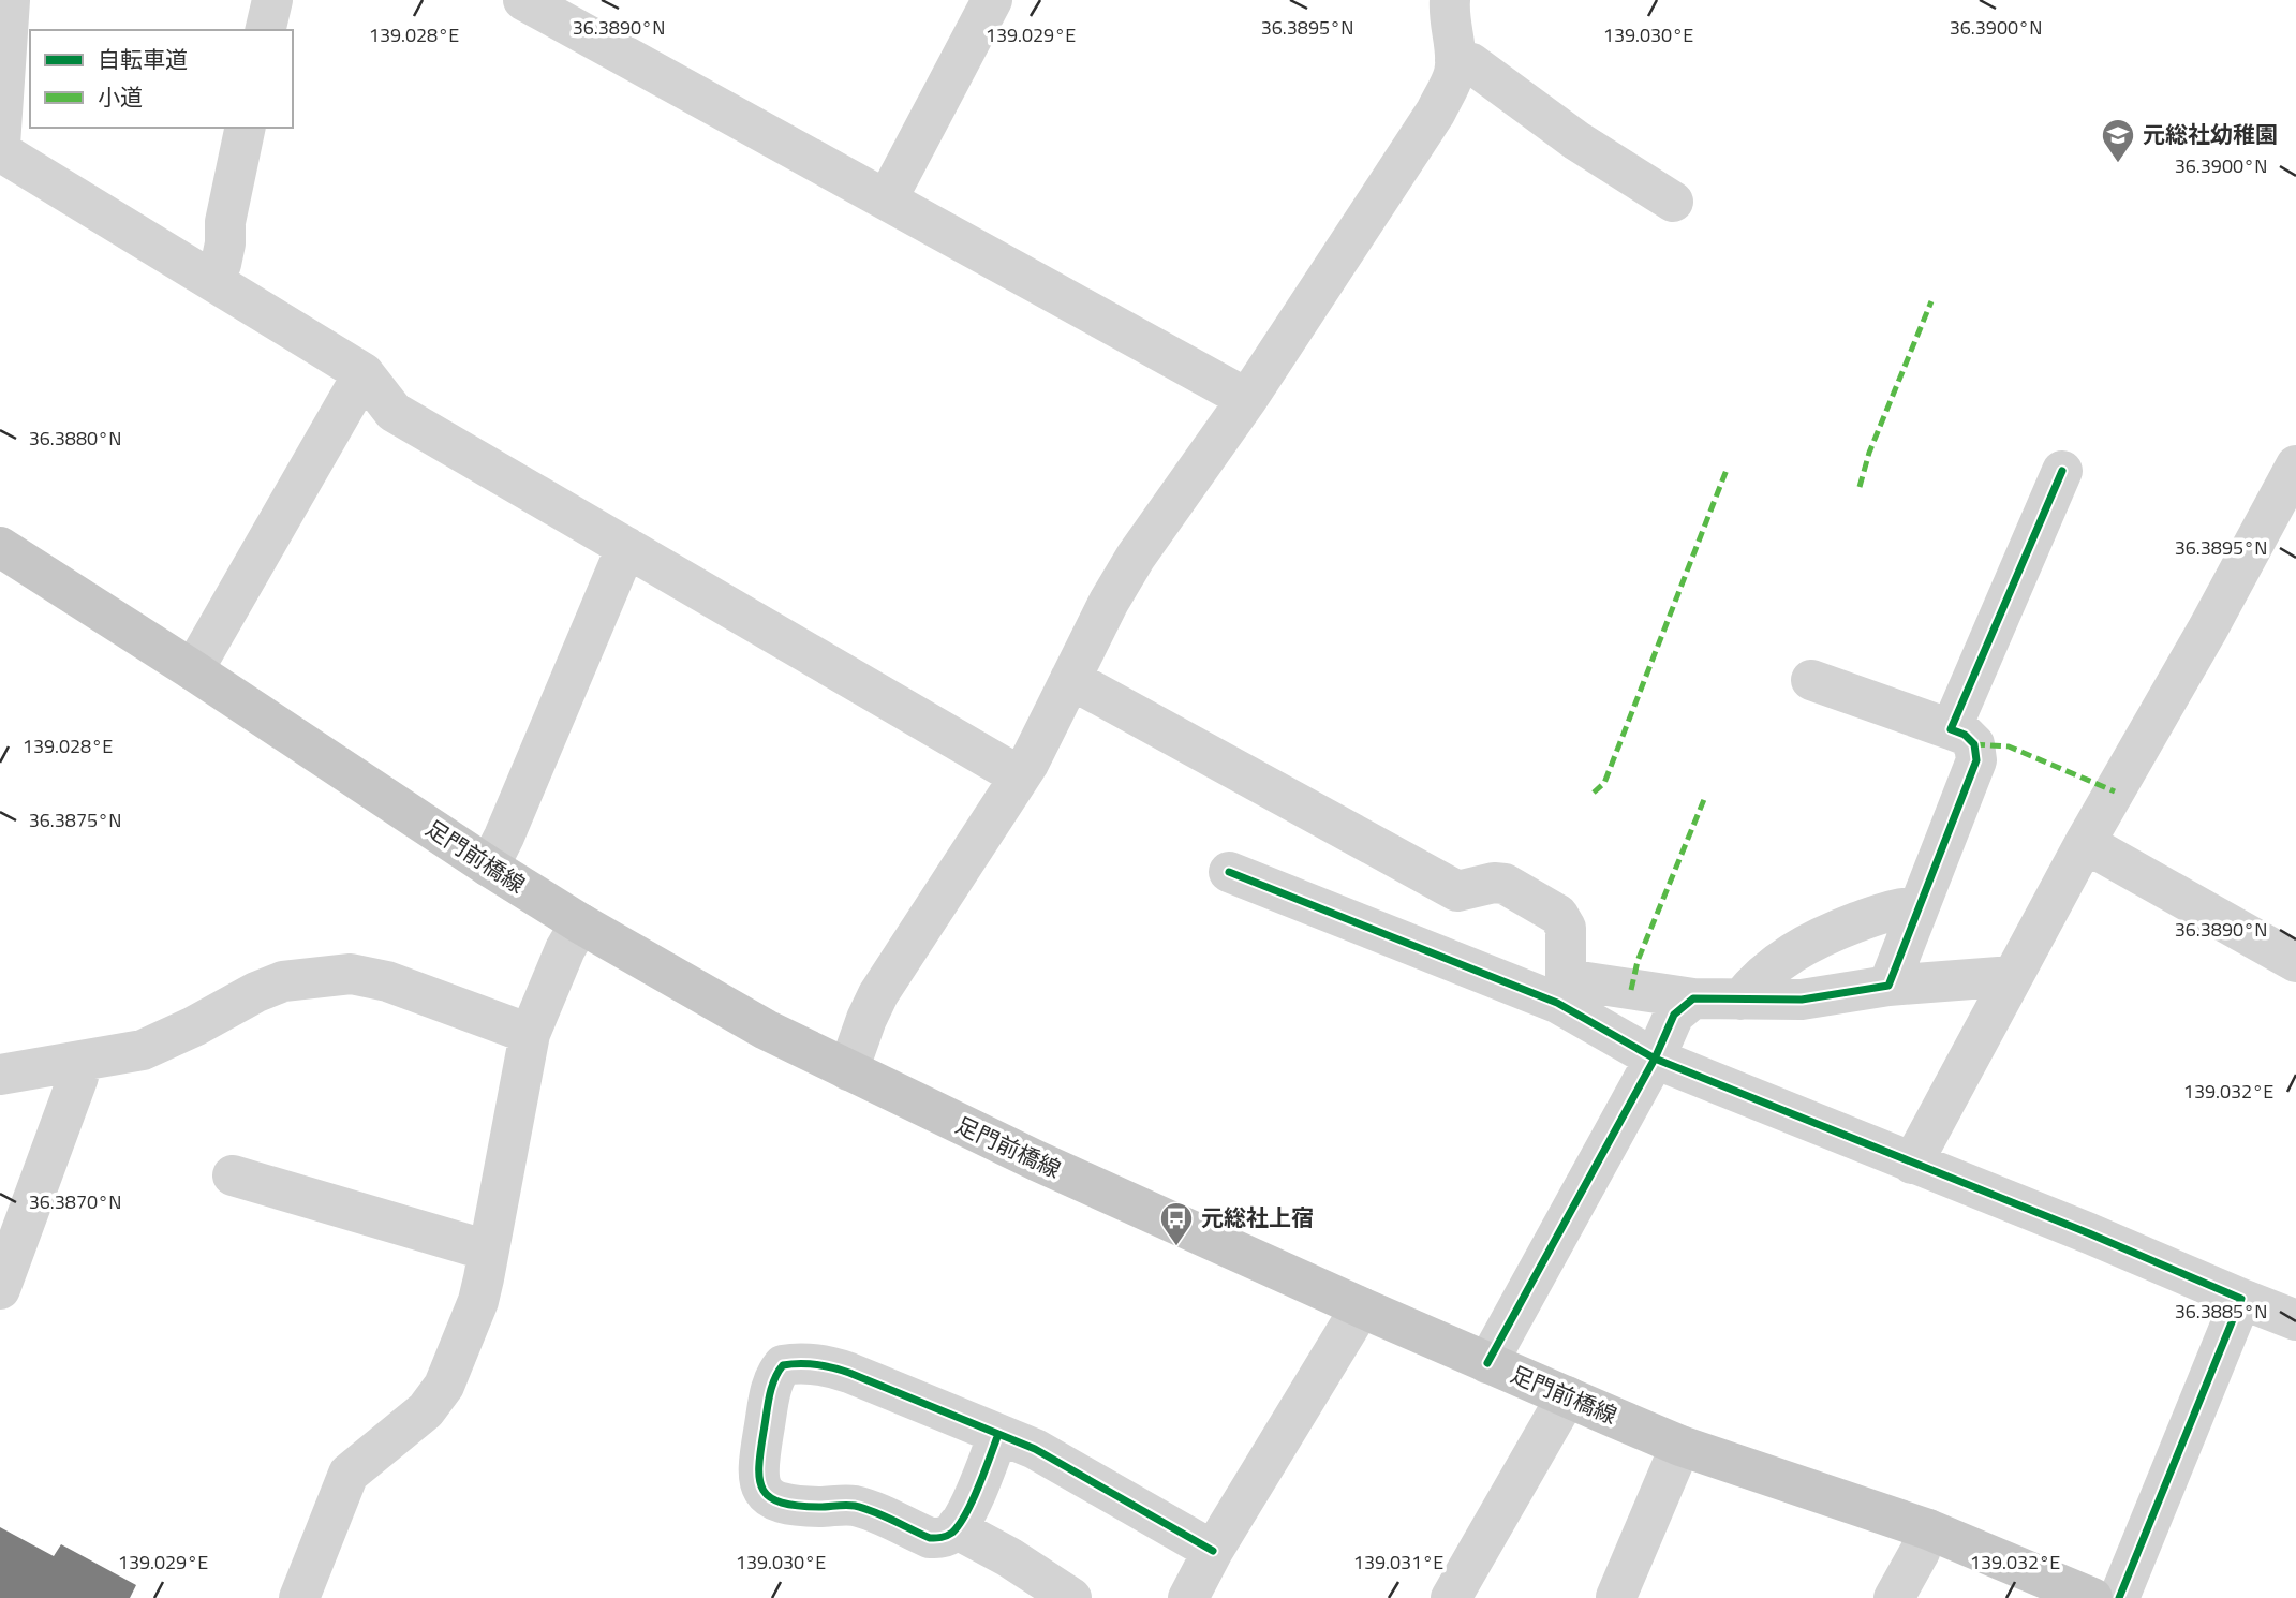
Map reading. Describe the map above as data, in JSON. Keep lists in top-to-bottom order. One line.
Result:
{"streets":{"main road":["足門前橋線"]},"places":{"school or university":["元総社幼稚園"],"bus stop":["元総社上宿"]},"legend":["自転車道","小道"],"coordinates":["36.3890°N","36.3895°N","36.3900°N","139.028°E","139.029°E","139.030°E","36.3880°N","36.3875°N","139.032°E","36.3870°N","36.3885°N","139.031°E"]}
